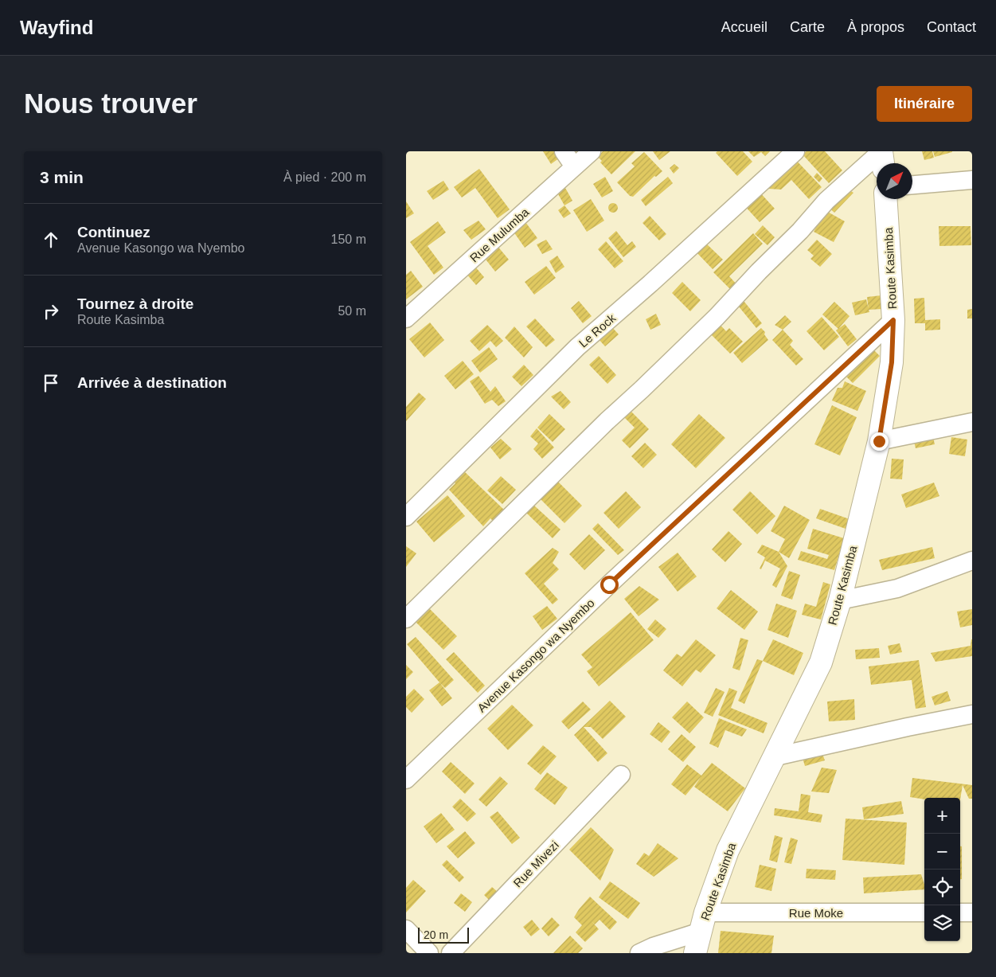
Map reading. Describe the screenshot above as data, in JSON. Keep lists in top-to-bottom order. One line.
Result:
{"streets":{"street":["Rue Mulumba","Route Kasimba","Le Rock","Avenue Kasongo wa Nyembo","Rue Mivezi","Rue Moke"]},"crossings":[["Route Kasimba","Avenue Kasongo wa Nyembo"],["Route Kasimba","Rue Moke"]],"scale_bar":"20 m","north":"top right","page":{"header":"Wayfind","nav":["Accueil","Carte","À propos","Contact"],"buttons":"Itinéraire","title":"Nous trouver","heading":["3 min","À pied · 200 m"],"list":[["Continuez","Avenue Kasongo wa Nyembo","150 m"],["Tournez à droite","Route Kasimba","50 m"],"Arrivée à destination"],"map_buttons":["+","−"],"scale":"20 m"}}
